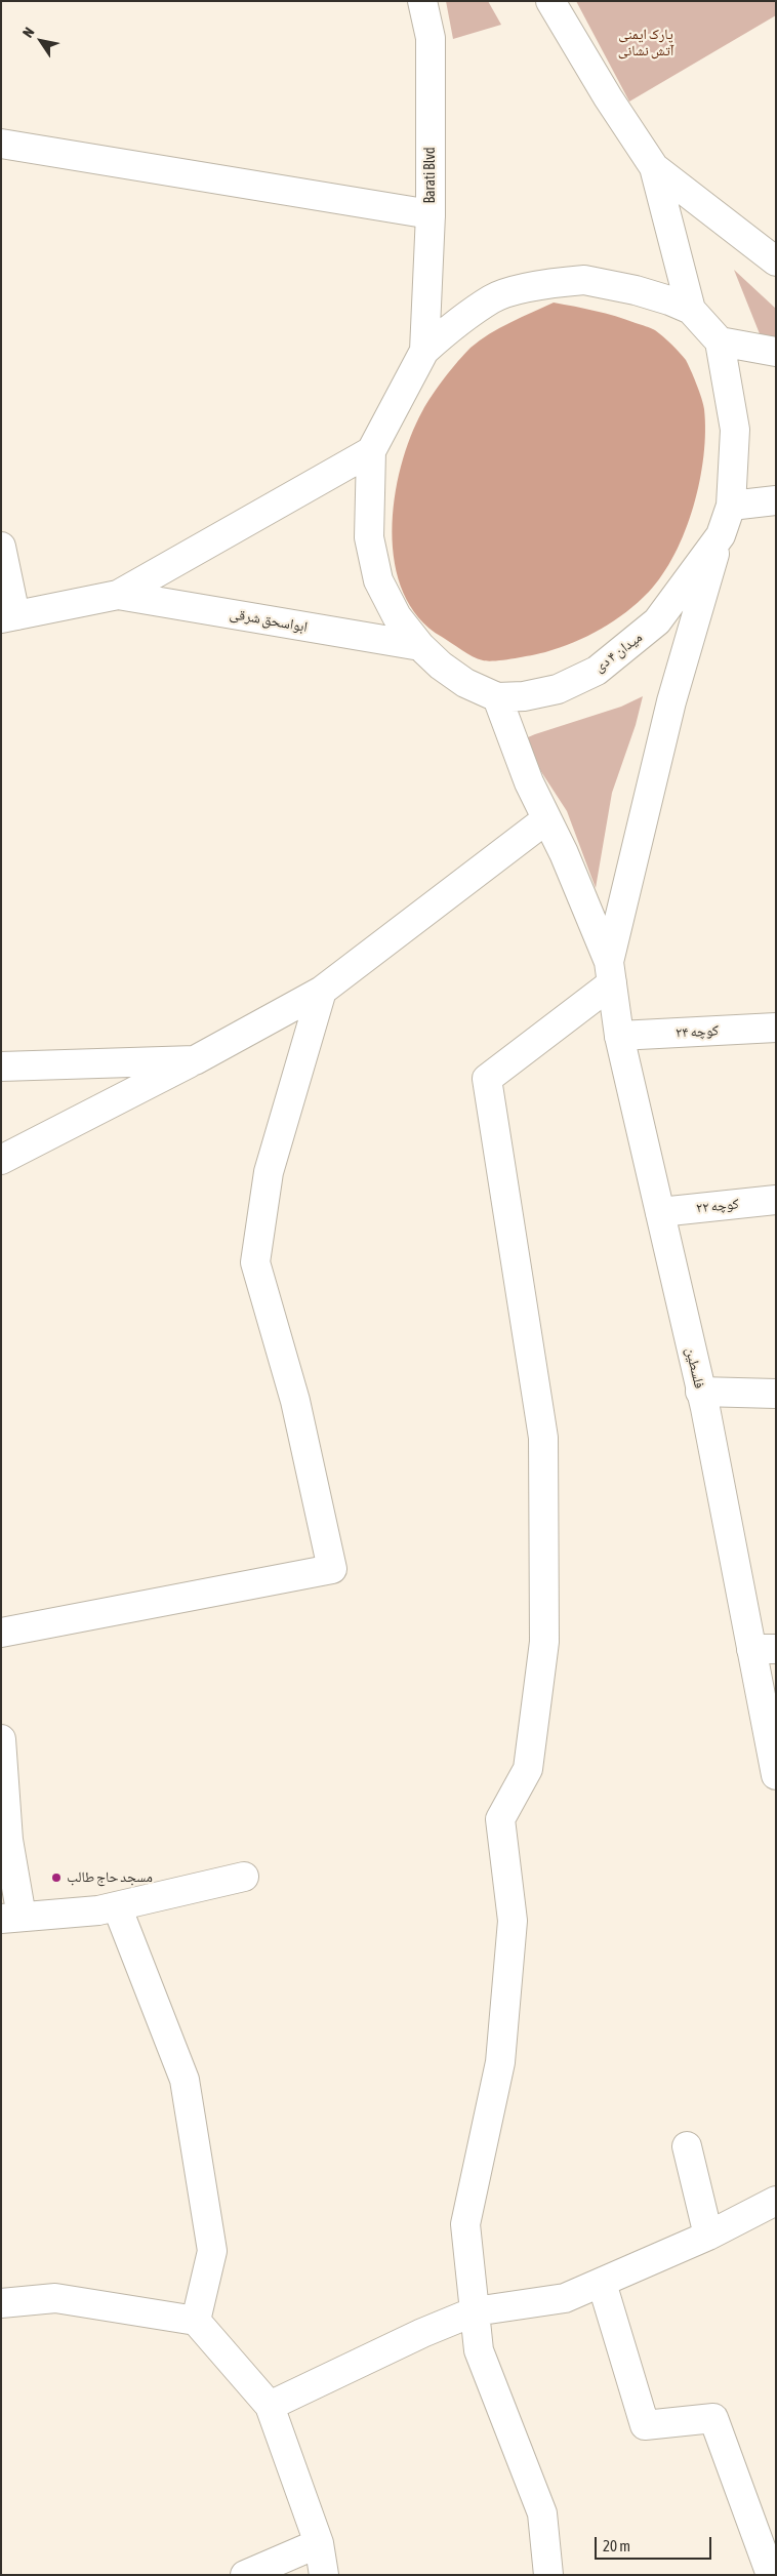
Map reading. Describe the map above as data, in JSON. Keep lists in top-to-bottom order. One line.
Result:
{"streets":{"street":["Barati Blvd","ابواسحق شرقی","میدان ۴ دی","کوچه ۲۴","کوچه ۲۲","فلسطین"]},"crossings":[["Barati Blvd","میدان ۴ دی"],["ابواسحق شرقی","میدان ۴ دی"],["کوچه ۲۴","فلسطین"],["کوچه ۲۲","فلسطین"]],"parks":["پارک ایمنی آتش نشانی"],"places":["مسجد حاج طالب"],"scale_bar":"20 m","north":"top left"}
